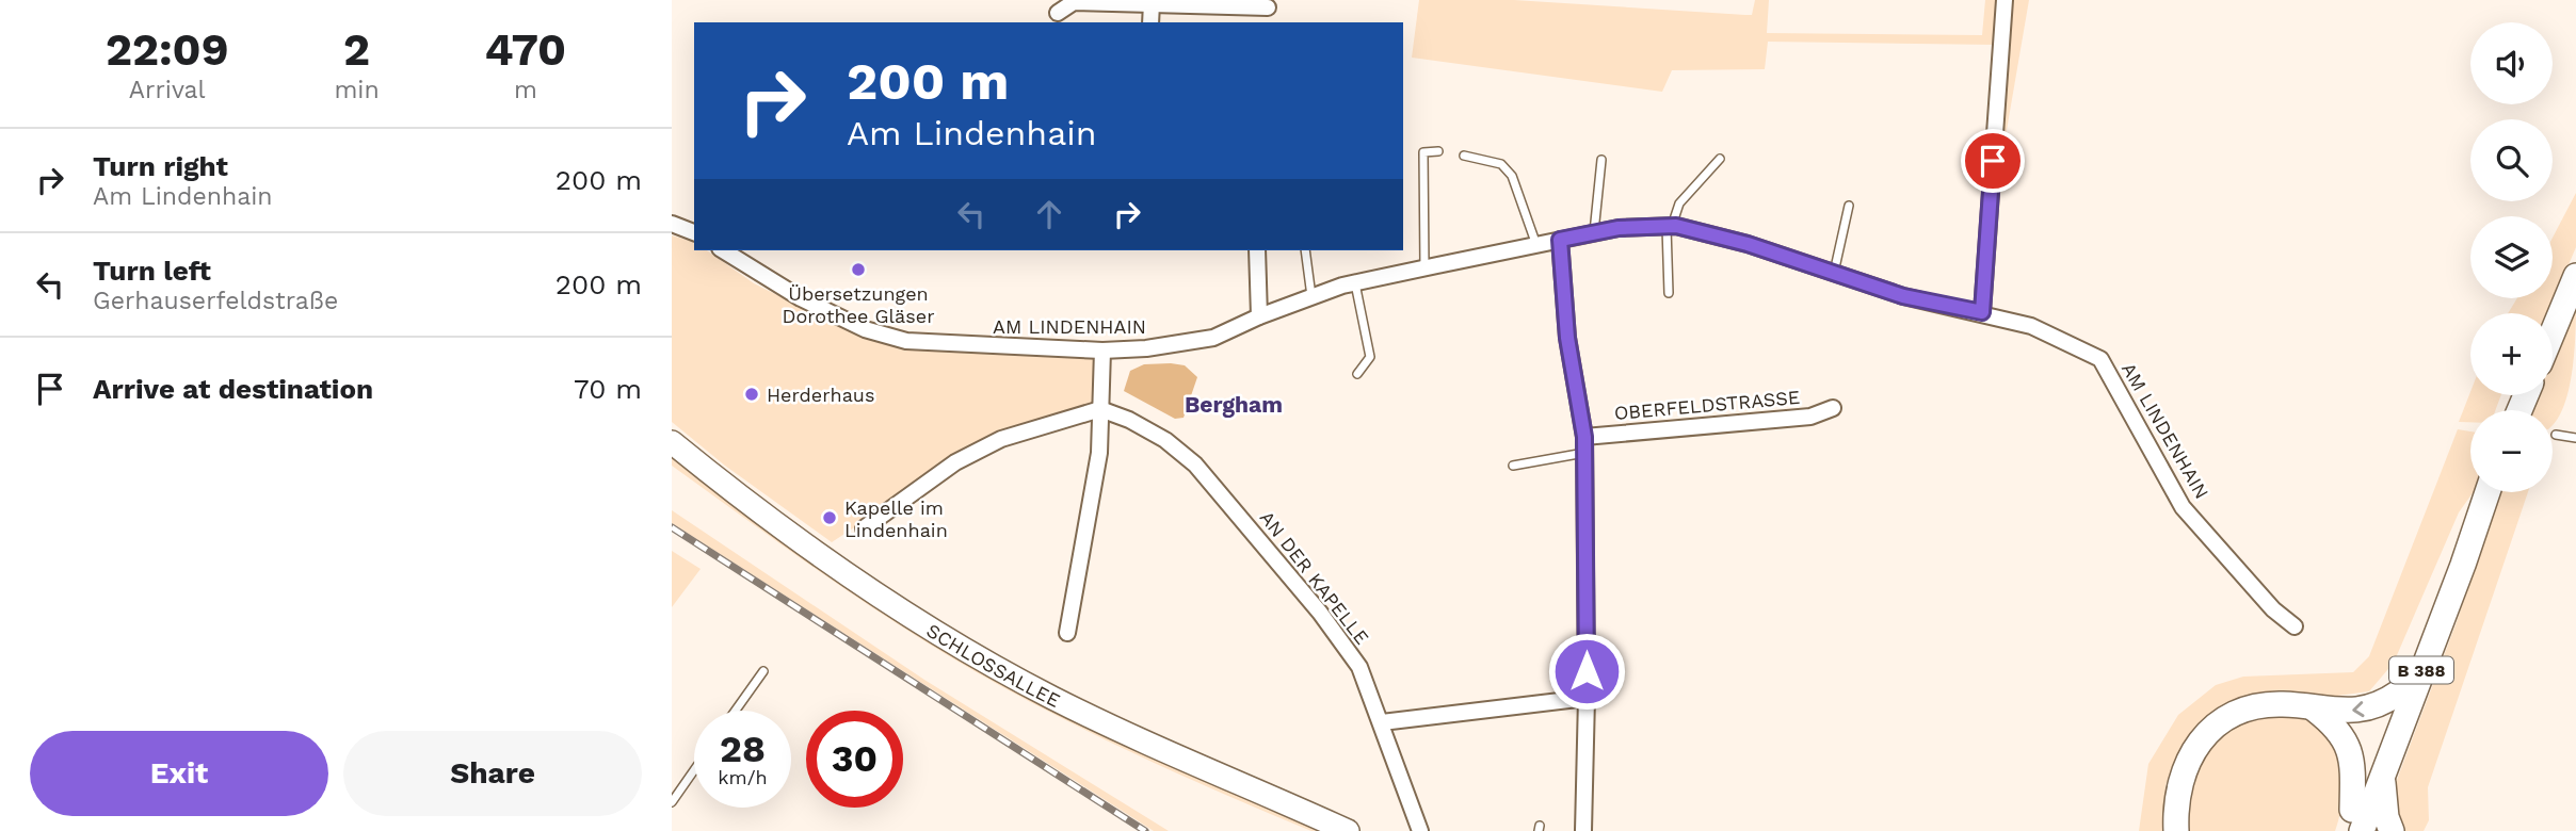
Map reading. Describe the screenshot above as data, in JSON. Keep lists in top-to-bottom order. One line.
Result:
{"streets":{"main road":["SCHLOSSALLEE","B 388"],"street":["AM LINDENHAIN","OBERFELDSTRASSE","AN DER KAPELLE"]},"districts":["Bergham"],"places":["Übersetzungen Dorothee Gläser","Herderhaus","Kapelle im Lindenhain"],"page":{"eta":["22:09","Arrival","2","min","470","m"],"map_buttons":["+","−"],"turn":["200 m","Am Lindenhain"],"list":[{"name":"Turn right","note":"Am Lindenhain","value":"200 m"},{"name":"Turn left","note":"Gerhauserfeldstraße","value":"200 m"},{"name":"Arrive at destination","value":"70 m"}],"speed":"28 km/h","limit":"30","buttons":["Exit","Share"]}}
